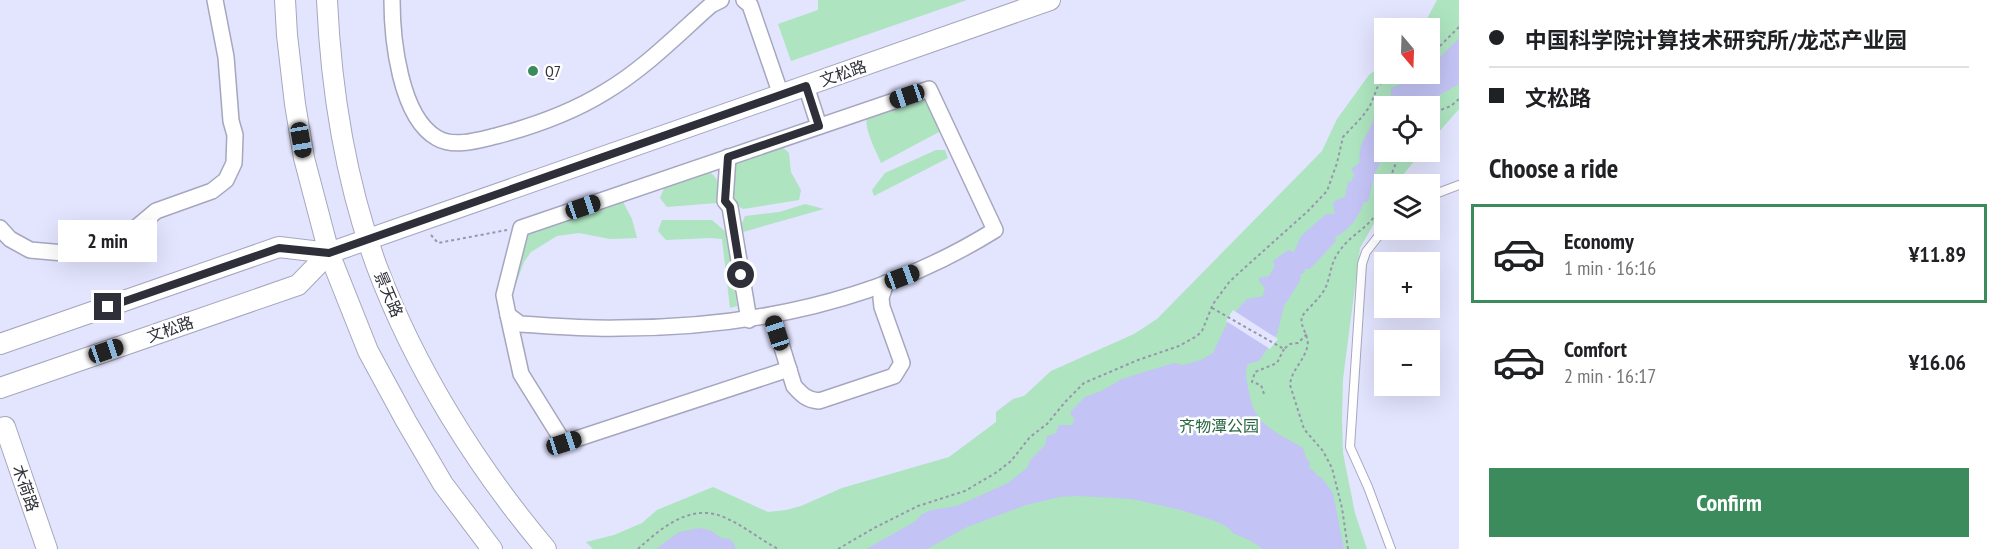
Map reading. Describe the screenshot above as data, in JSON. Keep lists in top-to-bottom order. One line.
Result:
{"streets":{"street":["文松路","景天路","木荷路"]},"crossings":[["文松路","景天路"]],"parks":["齐物潭公园"],"places":["Q7"],"north":"bottom","page":{"banner":["中国科学院计算技术研究所/龙芯产业园","文松路"],"map_buttons":["+","−"],"heading":"Choose a ride","list":[{"name":"Economy","note":"1 min · 16:16","value":"¥11.89"},{"name":"Comfort","note":"2 min · 16:17","value":"¥16.06"}],"bubble":"2 min","buttons":"Confirm"}}
